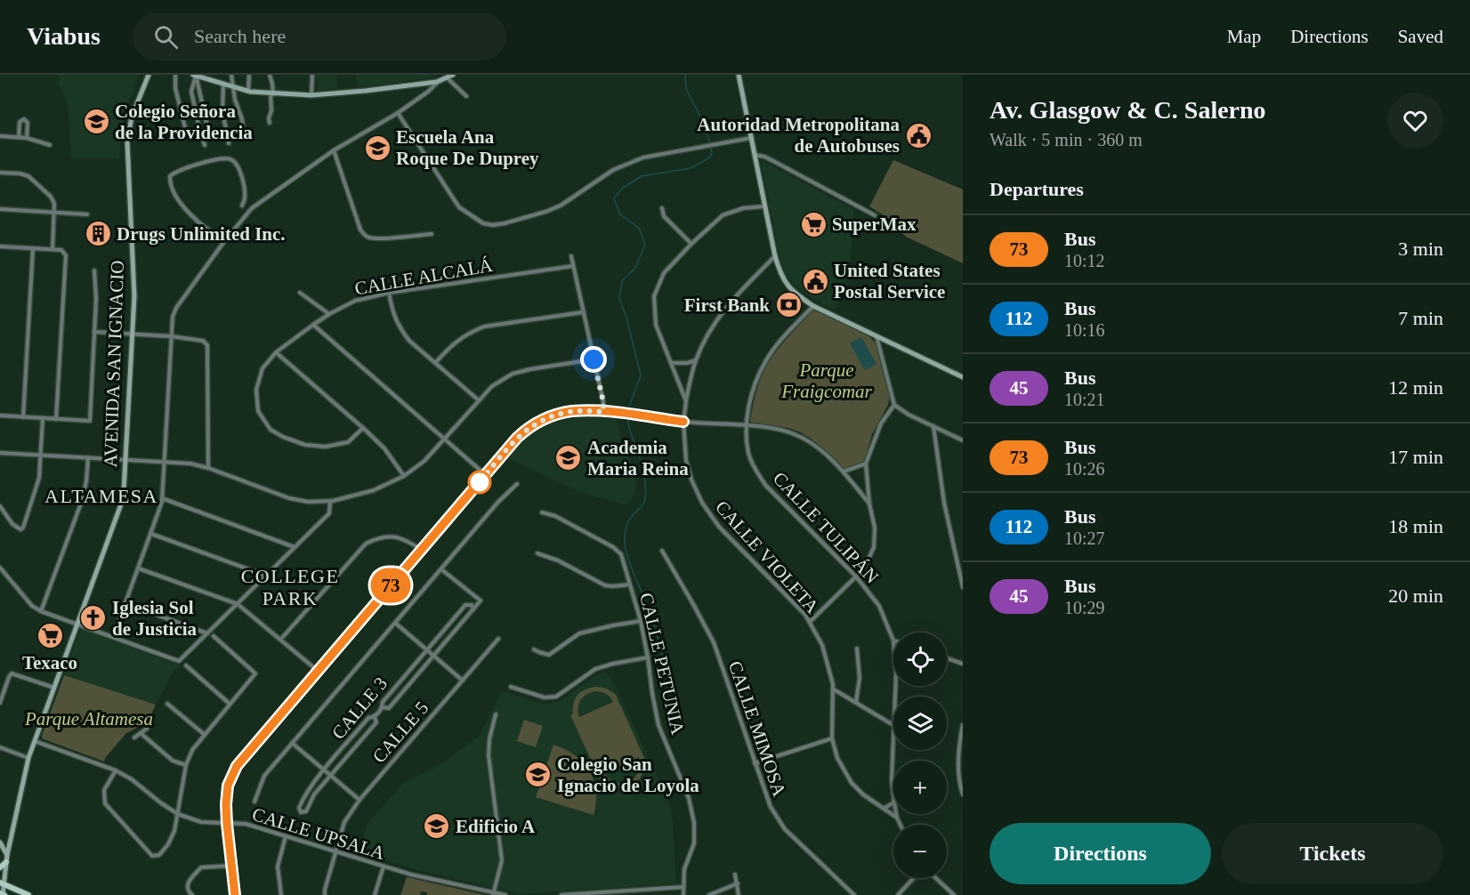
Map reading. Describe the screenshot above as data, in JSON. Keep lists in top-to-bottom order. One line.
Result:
{"streets":{"street":["CALLE ALCALÁ","AVENIDA SAN IGNACIO","CALLE TULIPÁN","CALLE VIOLETA","CALLE PETUNIA","CALLE 3","CALLE MIMOSA","CALLE 5","CALLE UPSALA"]},"crossings":[["AVENIDA SAN IGNACIO","CALLE UPSALA"],["CALLE TULIPÁN","CALLE VIOLETA"],["CALLE 5","CALLE UPSALA"]],"districts":["ALTAMESA","COLLEGE PARK"],"parks":["Parque Fraigcomar","Parque Altamesa"],"places":{"school or university":["Colegio Señora de la Providencia","Escuela Ana Roque De Duprey","Academia Maria Reina","Colegio San Ignacio de Loyola","Edificio A"],"public building":["Autoridad Metropolitana de Autobuses","United States Postal Service"],"supermarket":["SuperMax","Texaco"],"building":["Drugs Unlimited Inc."],"bank":["First Bank"],"church":["Iglesia Sol de Justicia"]},"lines":["bus line 73"],"page":{"header":"Viabus","search":"Search here","nav":["Map","Directions","Saved"],"on_map":"73","heading":[["Av. Glasgow & C. Salerno","Walk · 5 min · 360 m"],"Departures"],"list":[{"mark":"73","name":"Bus","note":"10:12","value":"3 min"},{"mark":"112","name":"Bus","note":"10:16","value":"7 min"},{"mark":"45","name":"Bus","note":"10:21","value":"12 min"},{"mark":"73","name":"Bus","note":"10:26","value":"17 min"},{"mark":"112","name":"Bus","note":"10:27","value":"18 min"},{"mark":"45","name":"Bus","note":"10:29","value":"20 min"}],"map_buttons":["+","−"],"buttons":["Directions","Tickets"]}}
